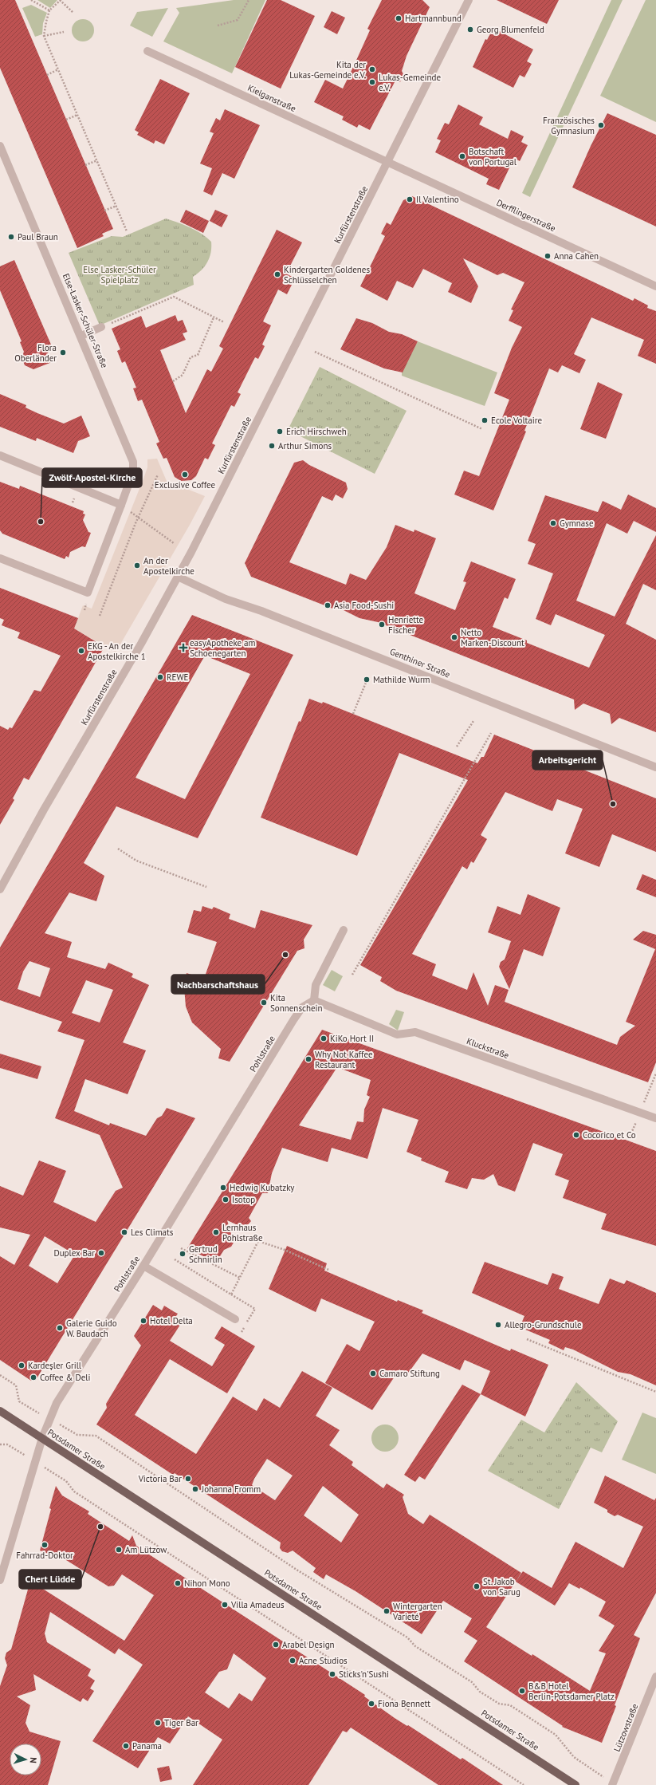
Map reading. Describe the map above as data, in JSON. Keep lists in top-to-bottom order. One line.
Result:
{"streets":{"main road":["Potsdamer Straße"],"street":["Kielganstraße","Kurfürstenstraße","Derfflingerstraße","Else-Lasker-Schüler-Straße","Genthiner Straße","Kluckstraße","Pohlstraße","Lützowstraße"]},"crossings":[["Kielganstraße","Kurfürstenstraße"],["Kielganstraße","Derfflingerstraße"],["Kurfürstenstraße","Derfflingerstraße"],["Kurfürstenstraße","Genthiner Straße"],["Kluckstraße","Pohlstraße"],["Pohlstraße","Potsdamer Straße"]],"parks":["Else Lasker-Schüler Spielplatz"],"places":{"other":["Hartmannbund","Georg Blumenfeld","Kita der Lukas-Gemeinde e.V.","Lukas-Gemeinde e.V.","Französisches Gymnasium","Botschaft von Portugal","Il Valentino","Paul Braun","Anna Cahen","Kindergarten Goldenes Schlüsselchen","Flora Oberländer","Ecole Voltaire","Erich Hirschweh","Arthur Simons","Exclusive Coffee","Zwölf-Apostel-Kirche","Gymnase","An der Apostelkirche","Asia Food-Sushi","Henriette Fischer","Netto Marken-Discount","EKG - An der Apostelkirche 1","REWE","Mathilde Wurm","Arbeitsgericht","Nachbarschaftshaus","Kita Sonnenschein","KiKo Hort II","Why Not Kaffee Restaurant","Cocorico et Co","Hedwig Kubatzky","Isotop","Les Climats","Lernhaus Pohlstraße","Duplex Bar","Gertrud Schnirlin","Hotel Delta","Allegro-Grundschule","Galerie Guido W. Baudach","Kardeşler Grill","Camaro Stiftung","Coffee & Deli","Victoria Bar","Johanna Fromm","Chert Lüdde","Fahrrad-Doktor","Am Lützow","Nihon Mono","St. Jakob von Sarug","Villa Amadeus","Wintergarten Varieté","Arabel Design","Acne Studios","Sticks'n'Sushi","B&B Hotel Berlin-Potsdamer Platz","Fiona Bennett","Tiger Bar","Panama"],"health":["easyApotheke am Schoenegarten"]},"north":"right"}
